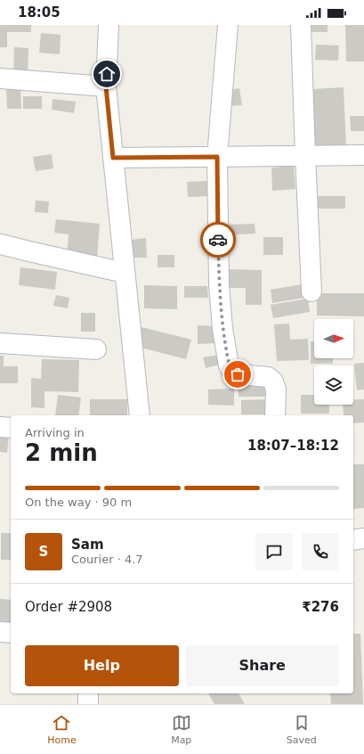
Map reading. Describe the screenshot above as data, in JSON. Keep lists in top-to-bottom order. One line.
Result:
{"north":"right","page":{"status":"18:05","heading":["2 min","Arriving in","18:07–18:12"],"panel":["Sam","Courier · 4.7","Order #2908","₹276"],"bar":"On the way · 90 m","round":"S","buttons":["Help","Share"],"tabs":["Home","Map","Saved"]}}
